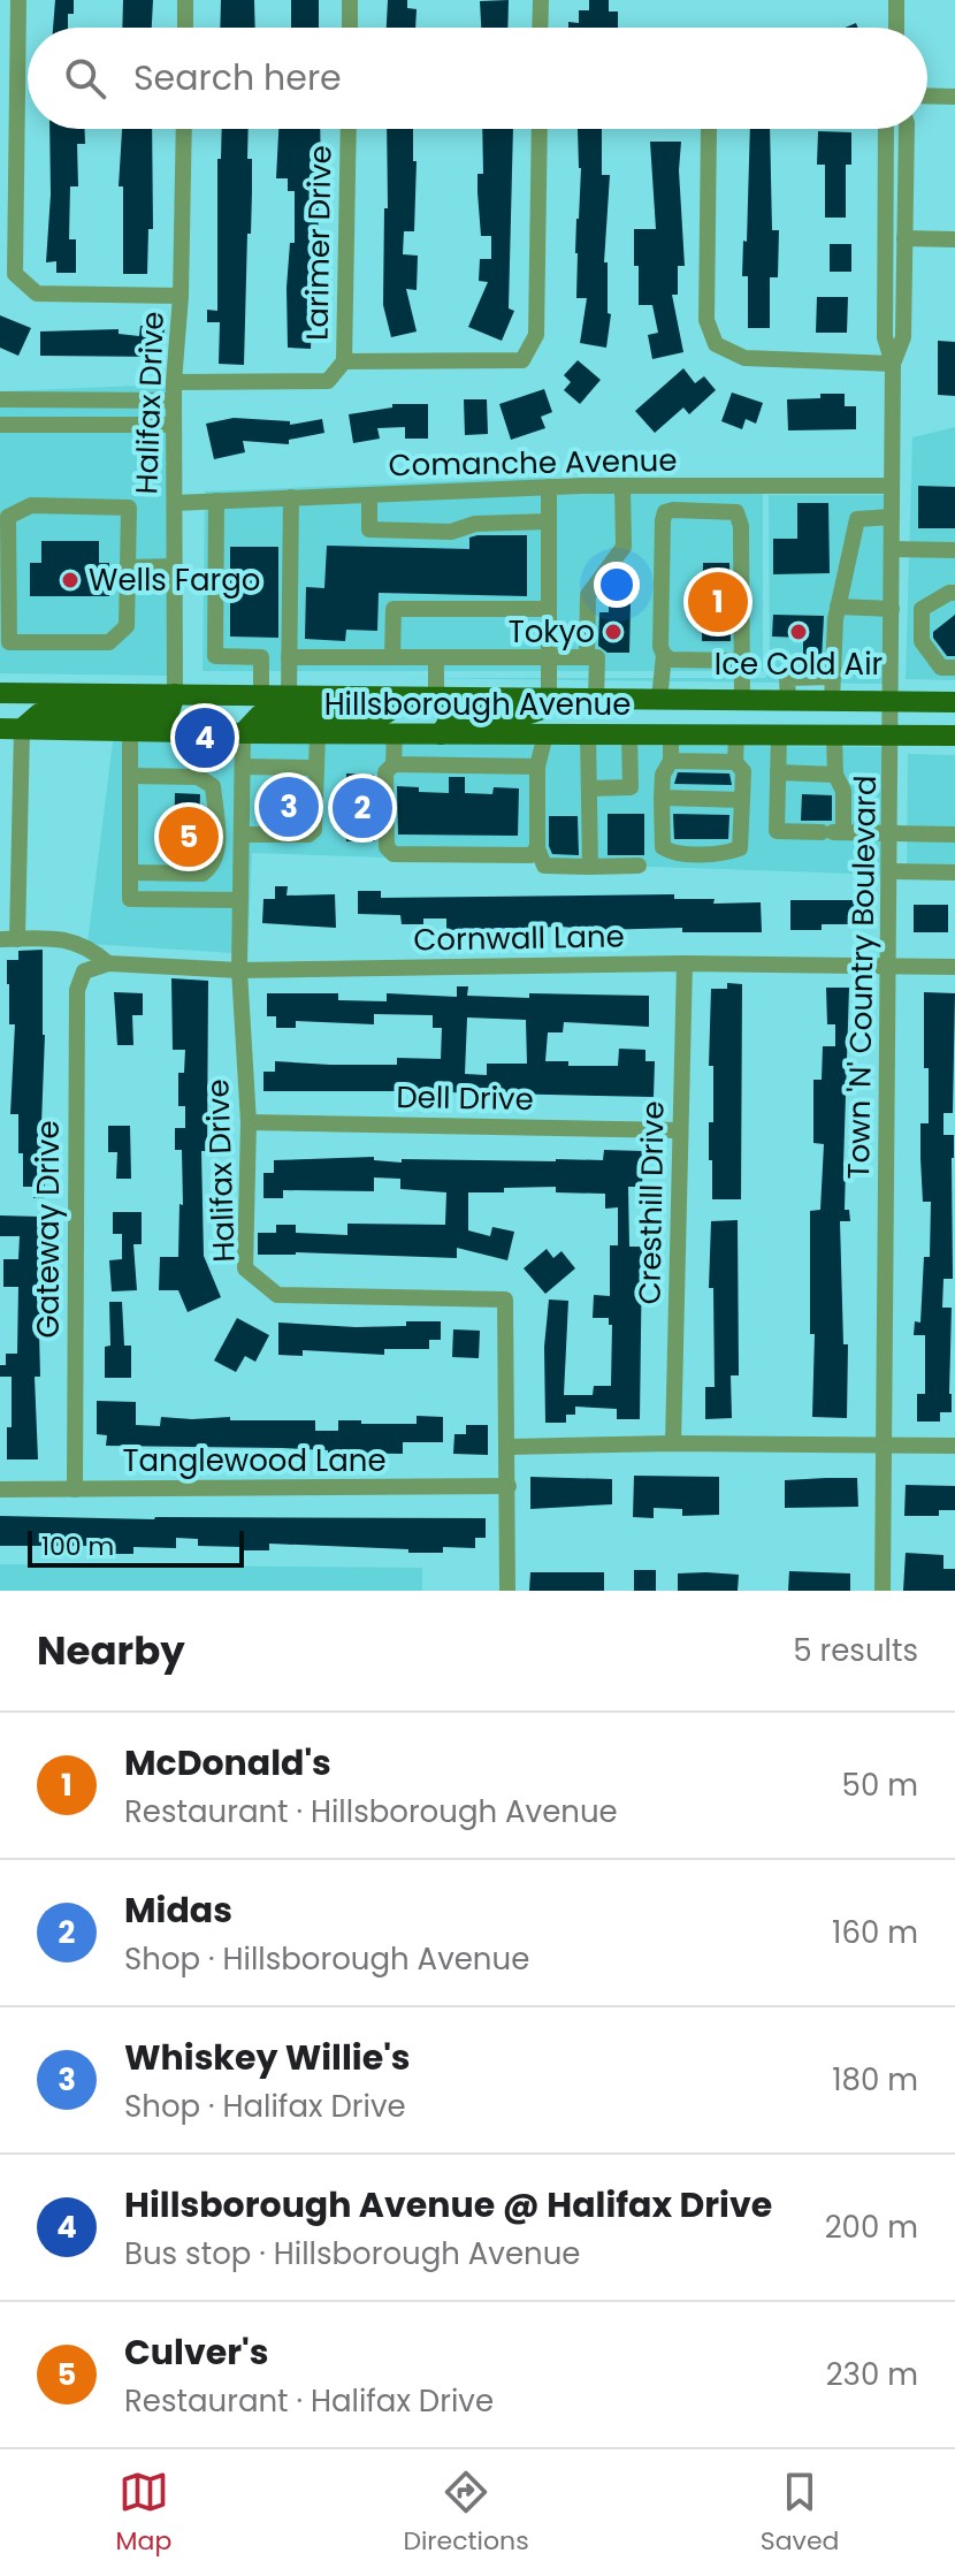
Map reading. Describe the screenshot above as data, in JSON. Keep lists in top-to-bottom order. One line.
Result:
{"streets":{"main road":["Hillsborough Avenue"],"street":["Larimer Drive","Halifax Drive","Comanche Avenue","Cornwall Lane","Town 'N' Country Boulevard","Dell Drive","Cresthill Drive","Gateway Drive","Tanglewood Lane"]},"crossings":[["Larimer Drive","Halifax Drive"],["Halifax Drive","Comanche Avenue"],["Halifax Drive","Hillsborough Avenue"],["Halifax Drive","Cornwall Lane"],["Halifax Drive","Dell Drive"],["Halifax Drive","Tanglewood Lane"],["Comanche Avenue","Town 'N' Country Boulevard"],["Hillsborough Avenue","Town 'N' Country Boulevard"],["Cornwall Lane","Town 'N' Country Boulevard"],["Cornwall Lane","Cresthill Drive"],["Cornwall Lane","Gateway Drive"],["Dell Drive","Cresthill Drive"],["Gateway Drive","Tanglewood Lane"]],"places":["Wells Fargo","Tokyo","Ice Cold Air"],"scale_bar":"100 m","page":{"search":"Search here","pins":["1","4","3","2","5"],"scale":"100 m","heading":["Nearby","5 results"],"list":[{"mark":"1","name":"McDonald's","note":"Restaurant · Hillsborough Avenue","value":"50 m"},{"mark":"2","name":"Midas","note":"Shop · Hillsborough Avenue","value":"160 m"},{"mark":"3","name":"Whiskey Willie's","note":"Shop · Halifax Drive","value":"180 m"},{"mark":"4","name":"Hillsborough Avenue @ Halifax Drive","note":"Bus stop · Hillsborough Avenue","value":"200 m"},{"mark":"5","name":"Culver's","note":"Restaurant · Halifax Drive","value":"230 m"}],"nav":["Map","Directions","Saved"]}}
